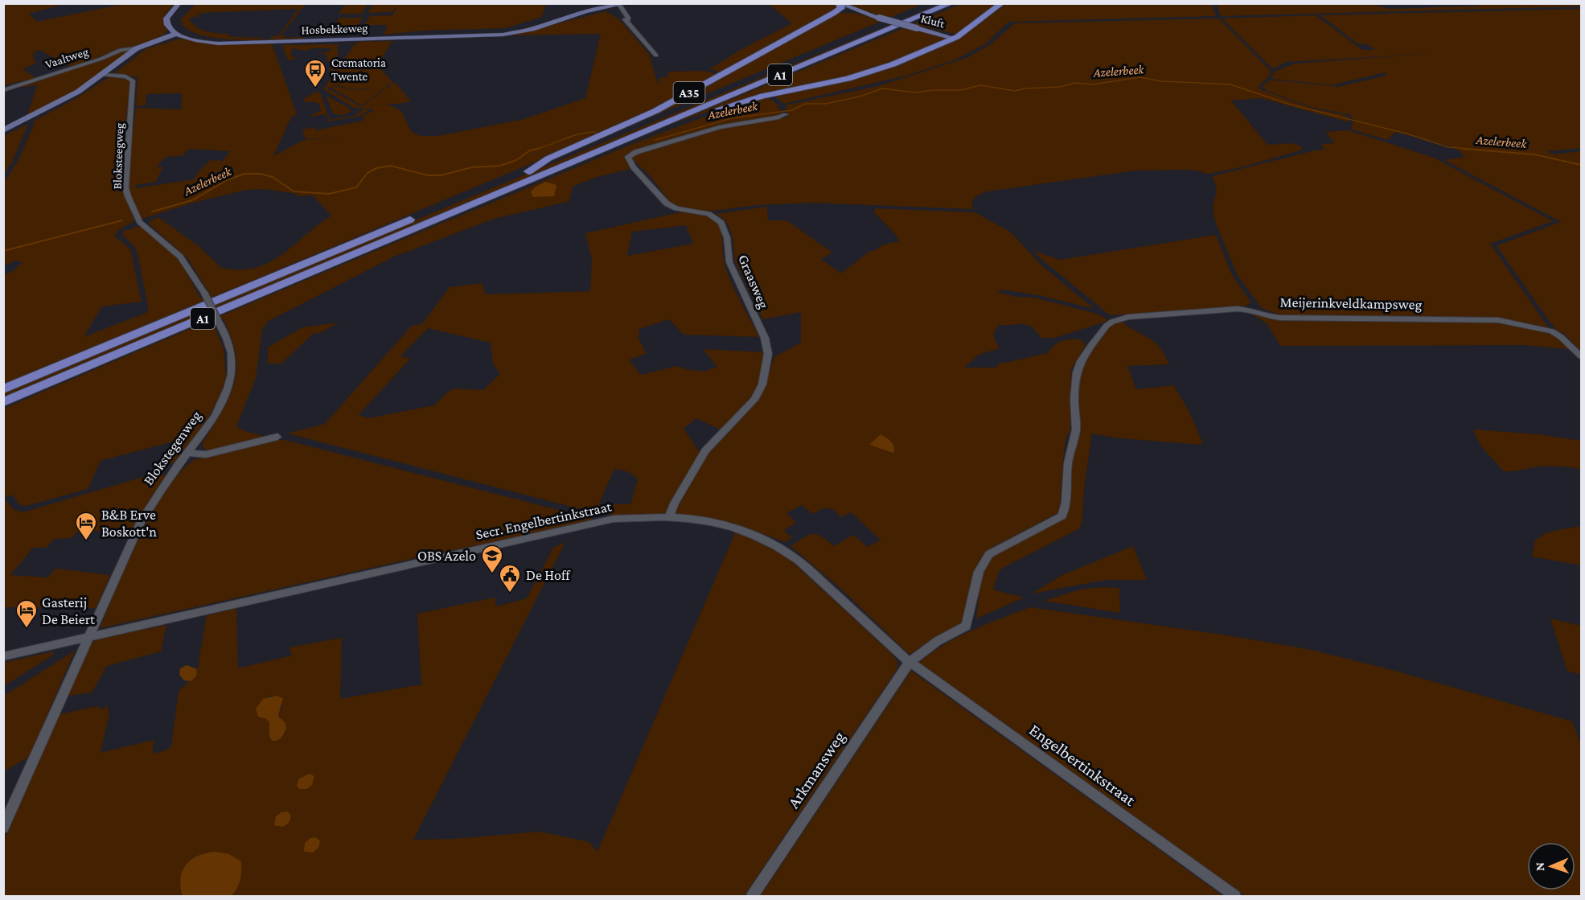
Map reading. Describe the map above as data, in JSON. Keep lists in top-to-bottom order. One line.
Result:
{"streets":{"highway":["A1","A35"],"main road":["Kluft","Hosbekkeweg"],"street":["Vaaltweg","Bloksteegweg","Graasweg","Meijerinkveldkampsweg","Blokstegenweg","Secr. Engelbertinkstraat","Engelbertinkstraat","Arkmansweg"]},"crossings":[["Kluft","A35"],["A1","A35"],["Bloksteegweg","Blokstegenweg"],["Graasweg","Secr. Engelbertinkstraat"],["Meijerinkveldkampsweg","Secr. Engelbertinkstraat"],["Meijerinkveldkampsweg","Engelbertinkstraat"],["Meijerinkveldkampsweg","Arkmansweg"],["Blokstegenweg","Secr. Engelbertinkstraat"],["Secr. Engelbertinkstraat","Engelbertinkstraat"],["Secr. Engelbertinkstraat","Arkmansweg"],["Engelbertinkstraat","Arkmansweg"]],"water":["Azelerbeek"],"places":{"bus stop":["Crematoria Twente"],"hotel":["B&B Erve Boskott'n","Gasterij De Beiert"],"school or university":["OBS Azelo"],"public building":["De Hoff"]},"north":"left"}
